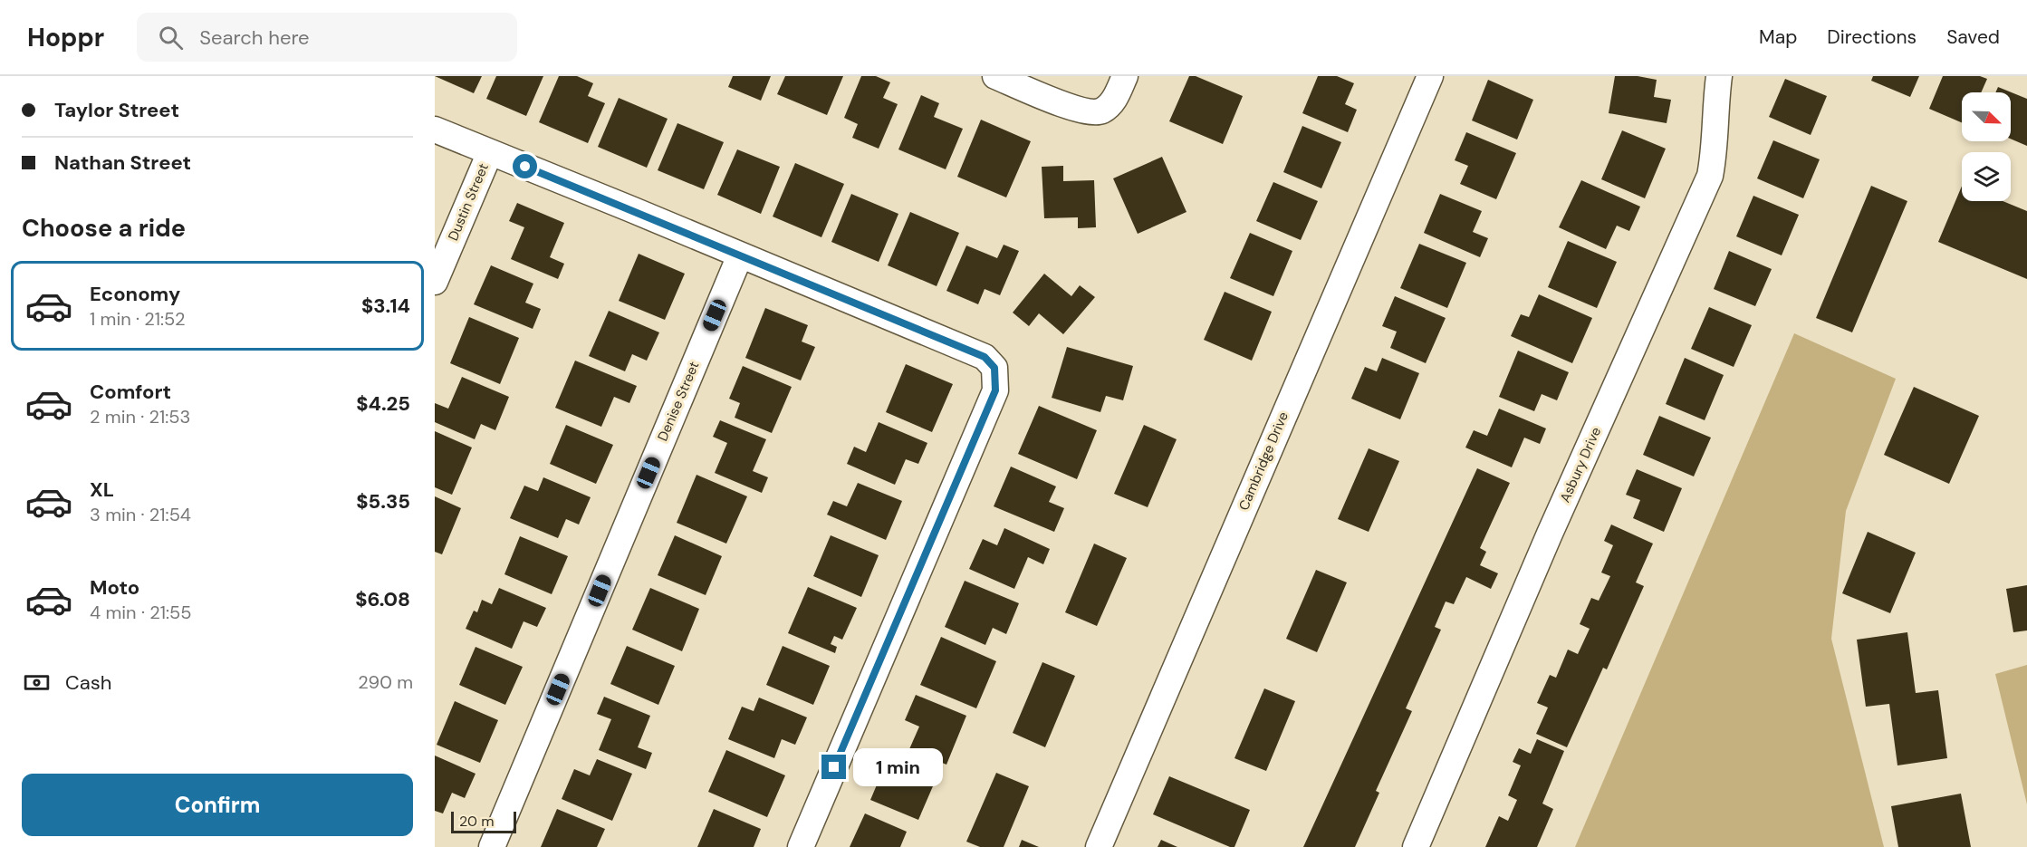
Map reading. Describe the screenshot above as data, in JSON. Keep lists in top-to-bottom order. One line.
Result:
{"streets":{"street":["Dustin Street","Denise Street","Cambridge Drive","Asbury Drive"]},"scale_bar":"20 m","north":"bottom right","page":{"header":"Hoppr","search":"Search here","nav":["Map","Directions","Saved"],"banner":["Taylor Street","Nathan Street"],"heading":"Choose a ride","list":[{"name":"Economy","note":"1 min · 21:52","value":"$3.14"},{"name":"Comfort","note":"2 min · 21:53","value":"$4.25"},{"name":"XL","note":"3 min · 21:54","value":"$5.35"},{"name":"Moto","note":"4 min · 21:55","value":"$6.08"}],"pay":["Cash","290 m"],"bubble":"1 min","buttons":"Confirm","scale":"20 m"}}
